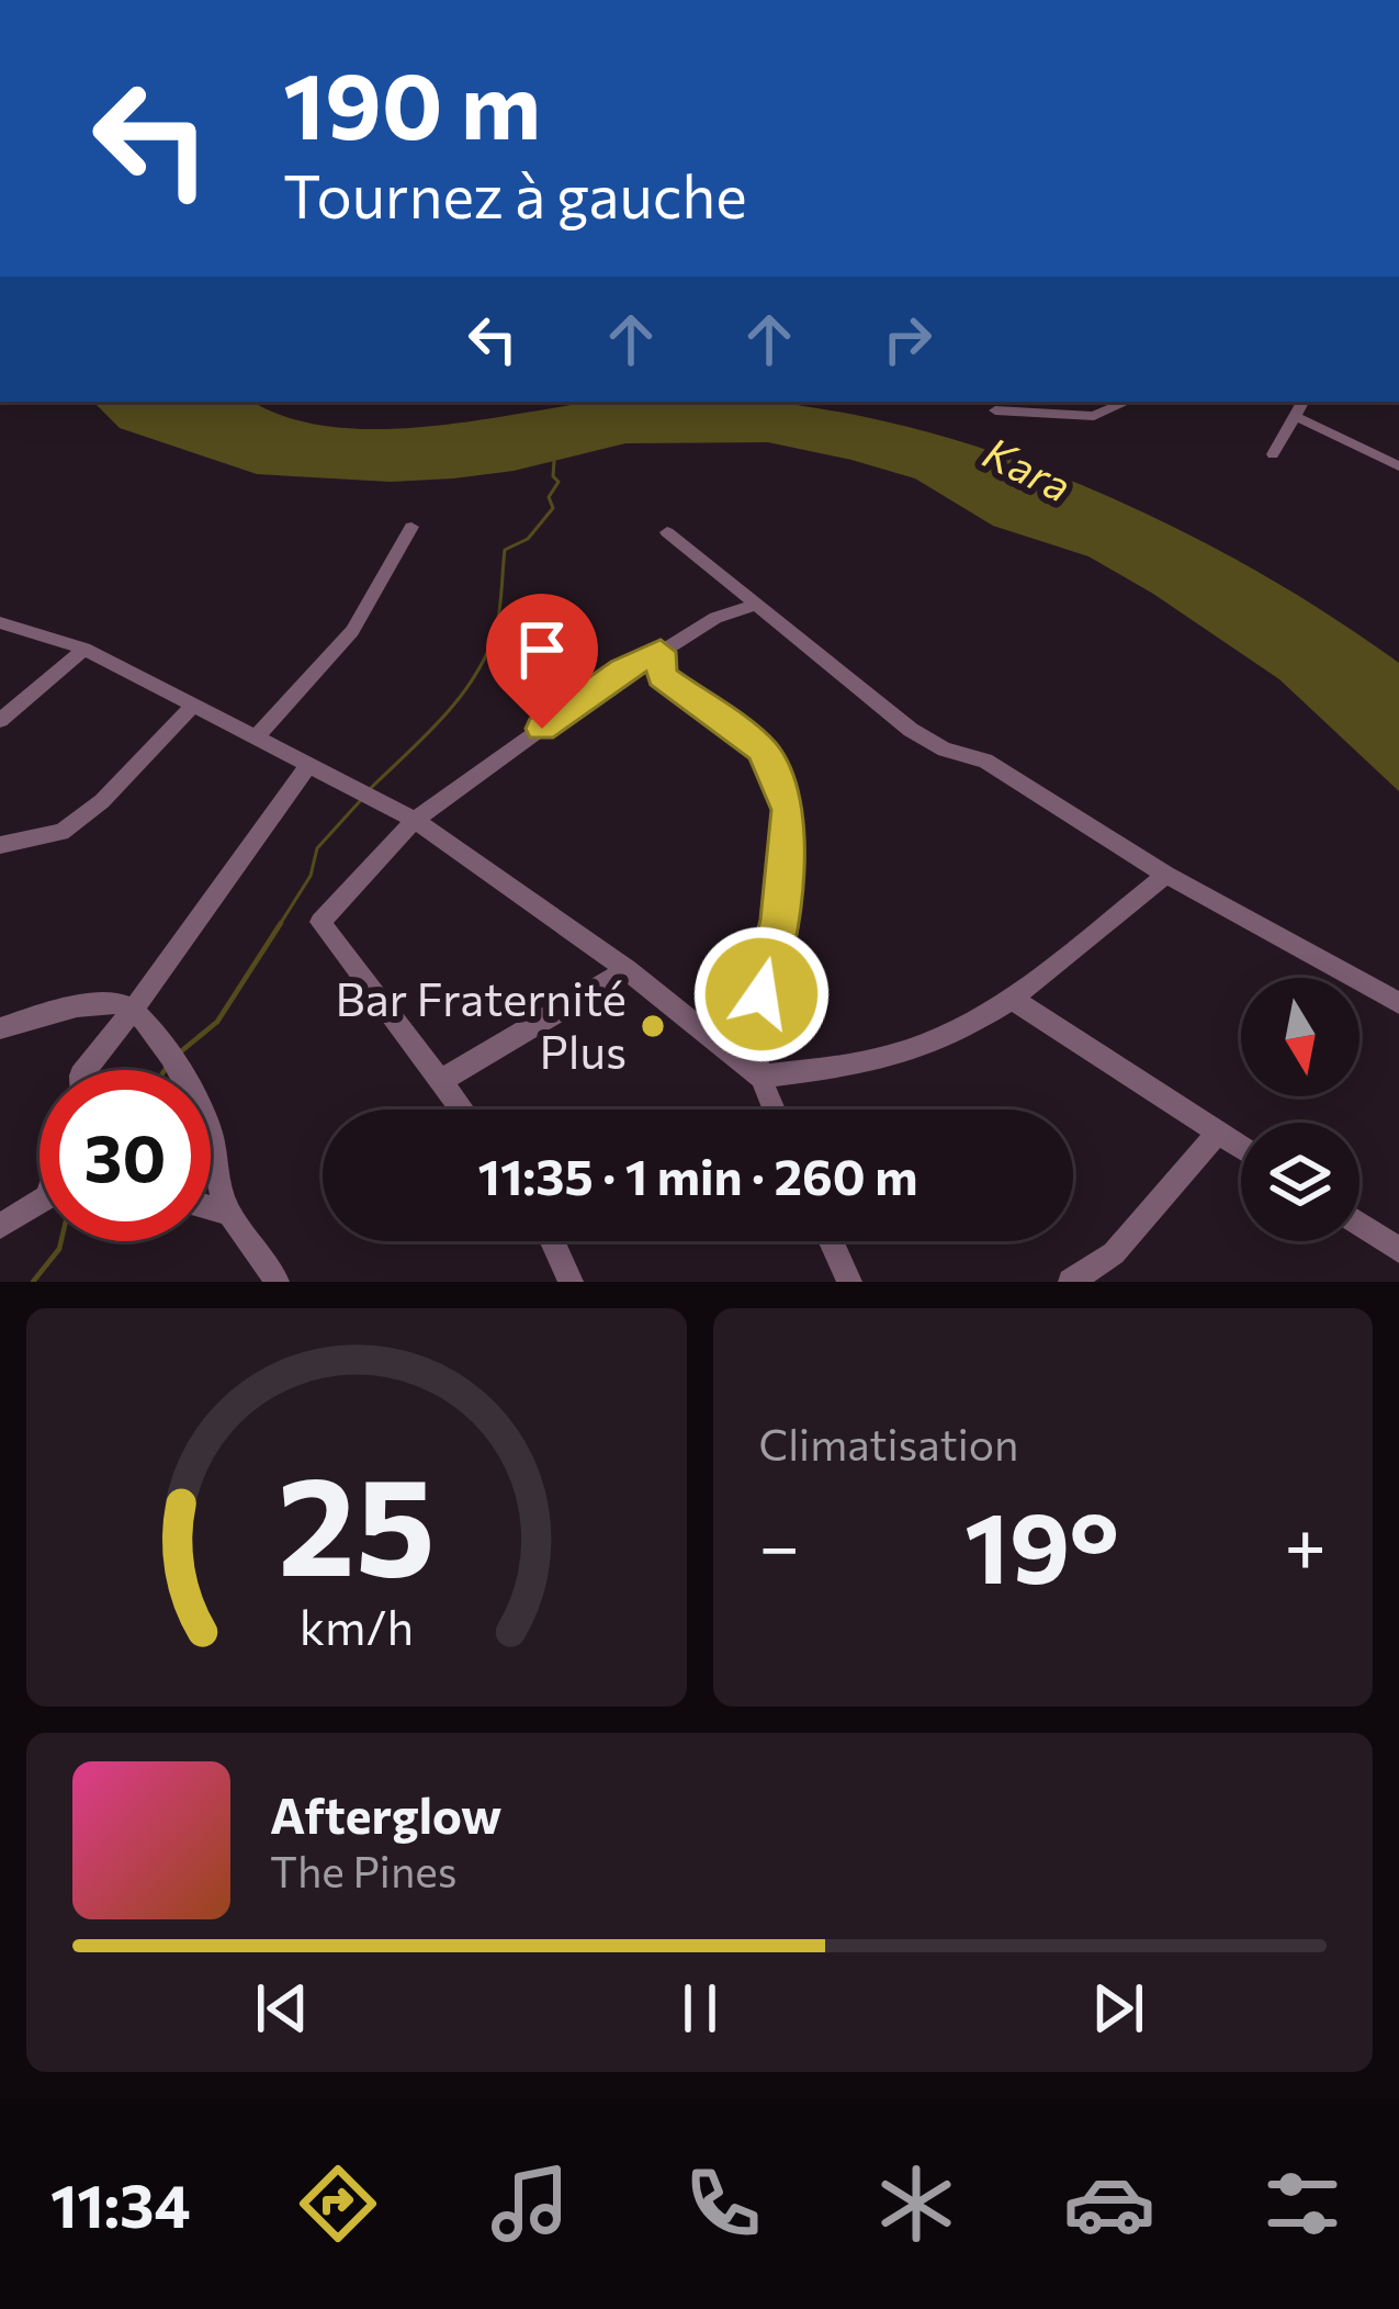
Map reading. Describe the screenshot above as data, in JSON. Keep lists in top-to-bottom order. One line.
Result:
{"water":["Kara"],"places":["Bar Fraternité Plus"],"north":"bottom","page":{"turn":["190 m","Tournez à gauche"],"limit":"30","trip":"11:35 · 1 min · 260 m","tile":"Climatisation","heat":["−","19°","+"],"song":["Afterglow","The Pines"],"tabs":"11:34","gauge":["25","km/h"]}}
